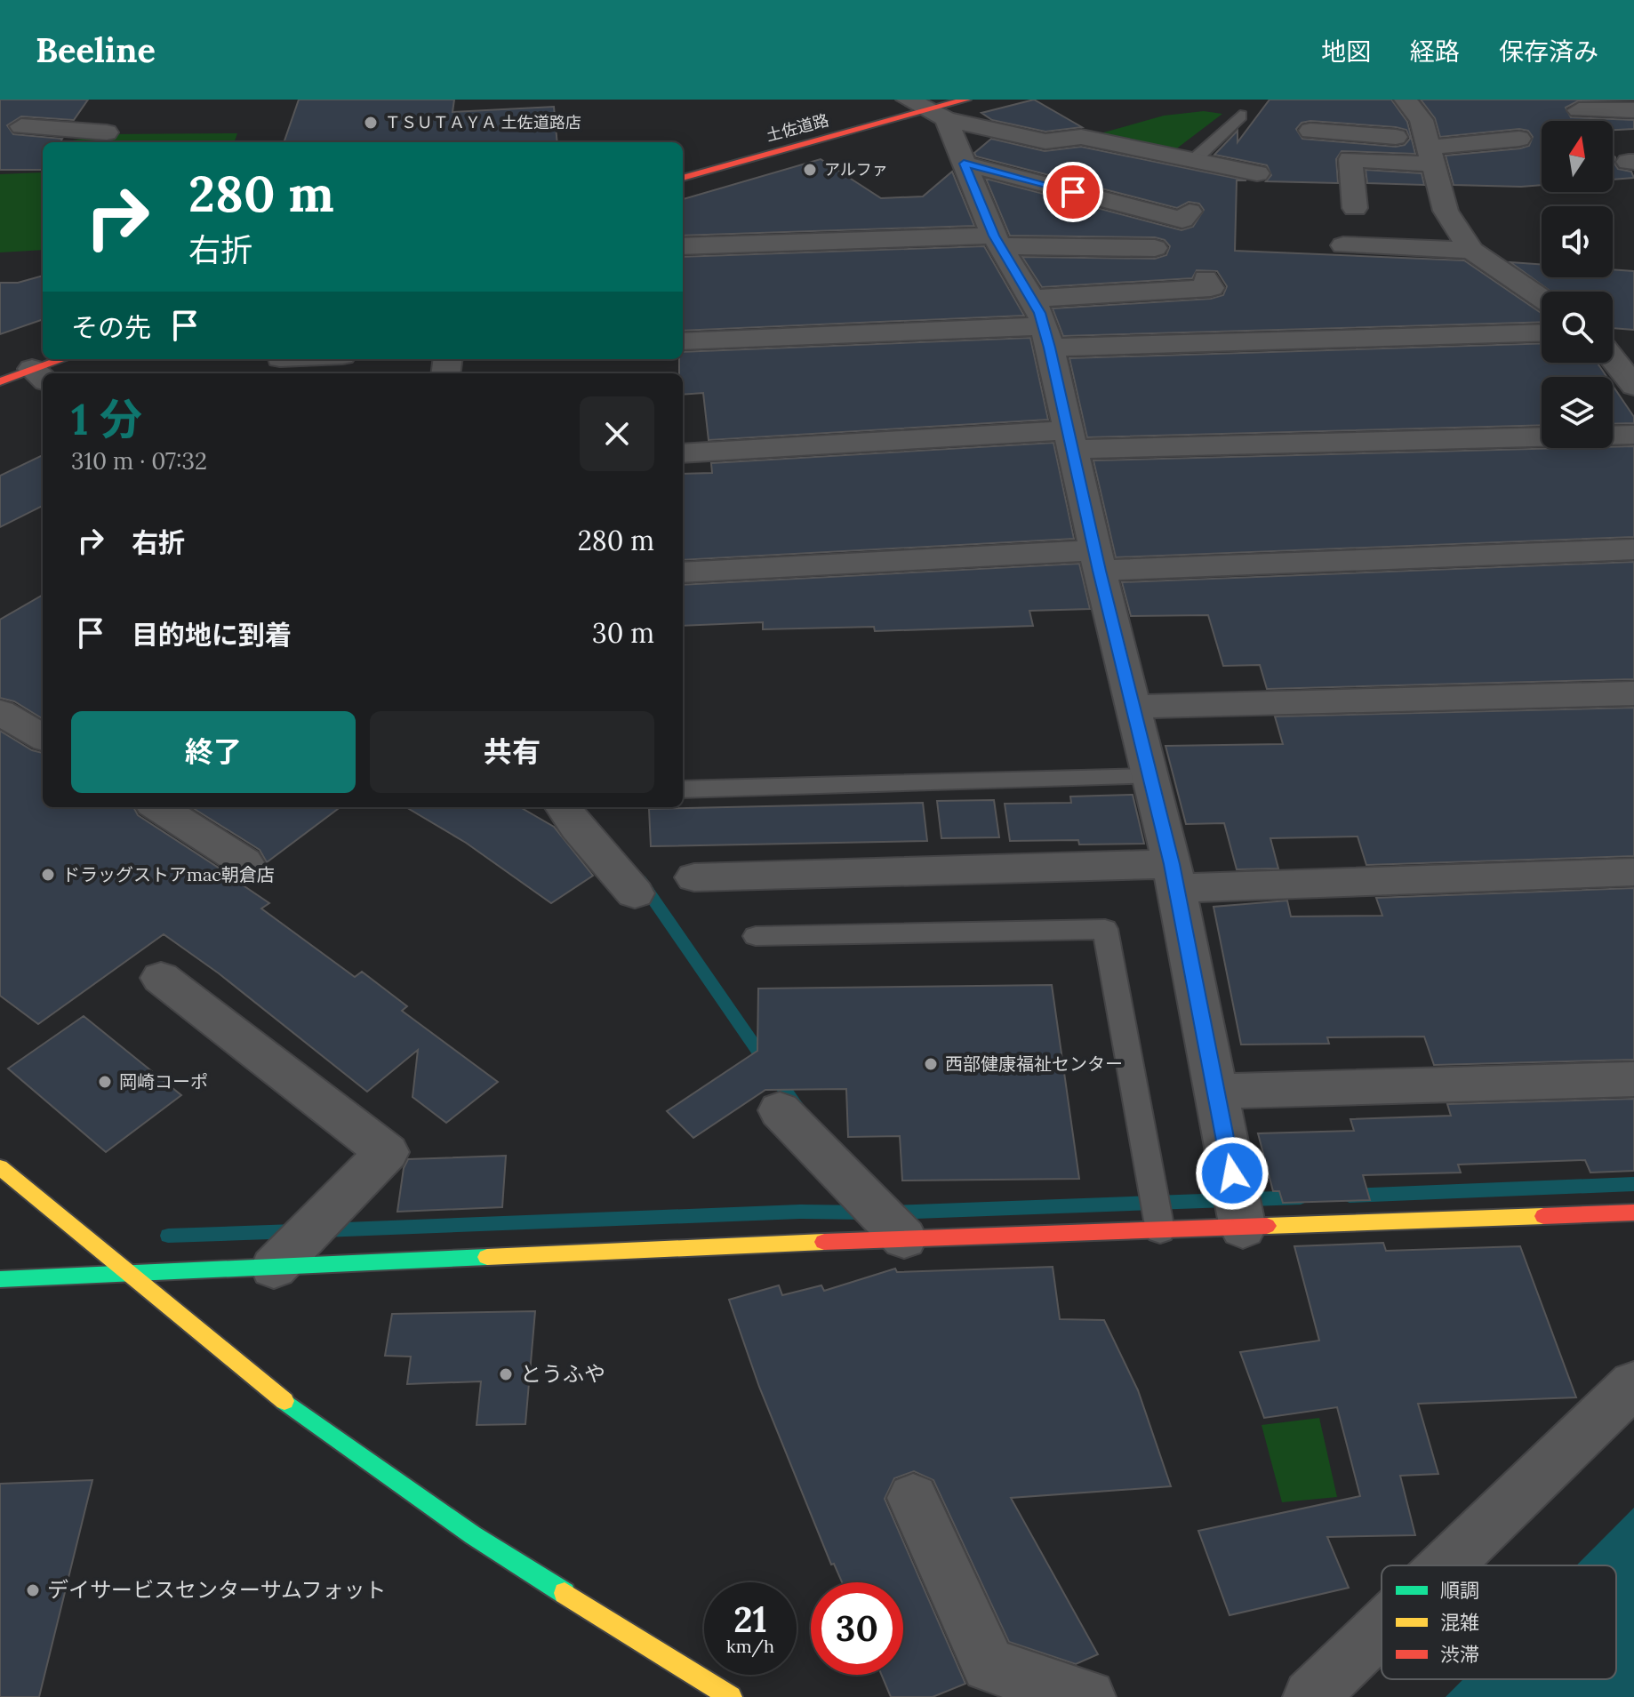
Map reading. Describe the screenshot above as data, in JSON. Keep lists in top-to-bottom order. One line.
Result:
{"streets":{"main road":["土佐道路"]},"places":["ＴＳＵＴＡＹＡ 土佐道路店","アルファ","ドラッグストアmac朝倉店","西部健康福祉センター","岡崎コーポ","とうふや","デイサービスセンターサムフォット"],"legend":["順調","混雑","渋滞"],"north":"top","page":{"header":"Beeline","nav":["地図","経路","保存済み"],"turn":["280 m","右折"],"then":"その先","heading":["1 分","310 m · 07:32"],"list":[{"name":"右折","value":"280 m"},{"name":"目的地に到着","value":"30 m"}],"buttons":["終了","共有"],"speed":"21 km/h","limit":"30"}}
